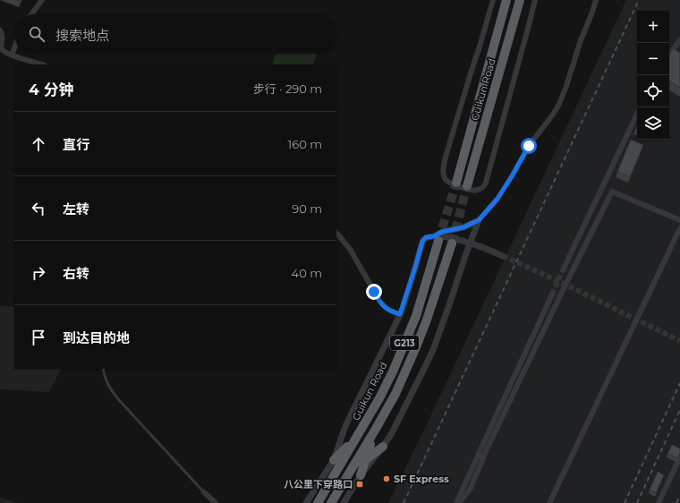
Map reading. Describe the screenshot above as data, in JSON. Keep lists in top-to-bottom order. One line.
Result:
{"streets":{"highway":["Guikun Road","G213"]},"places":{"other":["SF Express"],"transit":["八公里下穿路口"]},"page":{"map_buttons":["+","−"],"search":"搜索地点","heading":["4 分钟","步行 · 290 m"],"list":[["直行","160 m"],["左转","90 m"],["右转","40 m"],"到达目的地"]}}
